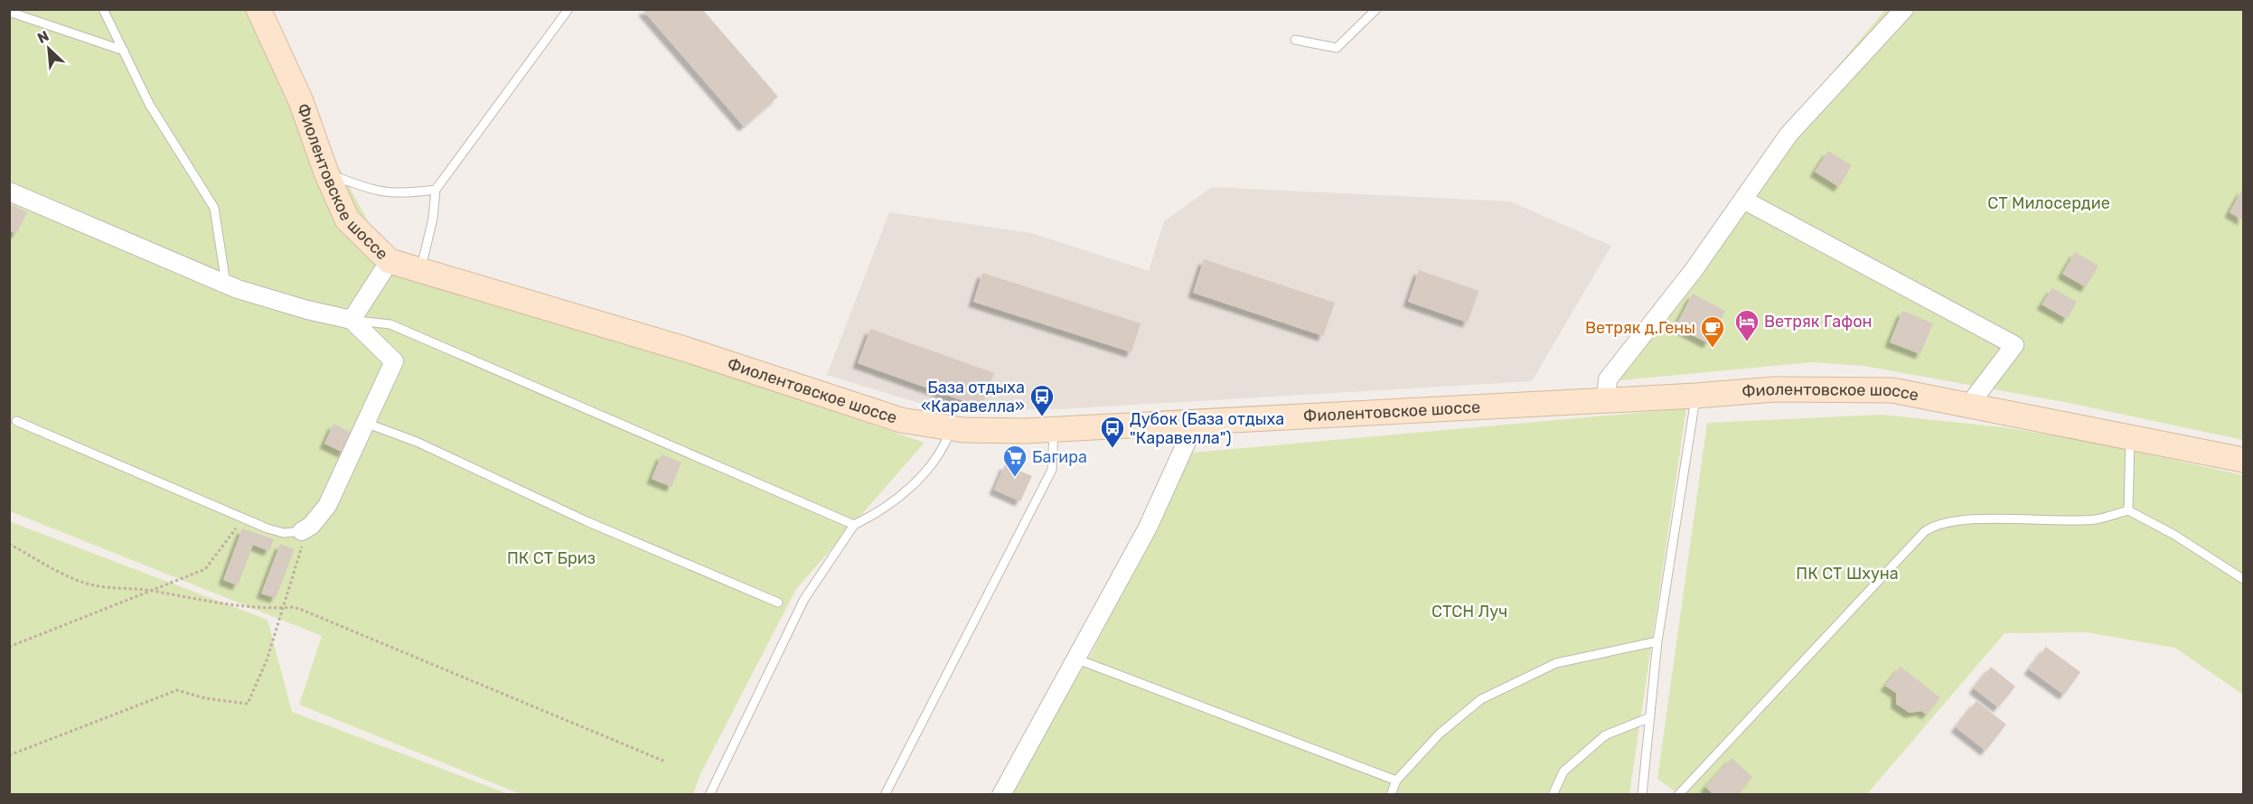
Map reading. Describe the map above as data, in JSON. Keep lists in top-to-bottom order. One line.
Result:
{"streets":{"main road":["Фиолентовское шоссе"]},"parks":["СТ Милосердие","ПК СТ Бриз","ПК СТ Шхуна","СТСН Луч"],"places":{"hotel":["Ветряк Гафон"],"cafe":["Ветряк д.Гены"],"bus stop":["База отдыха «Каравелла»","Дубок (База отдыха \"Каравелла\")"],"supermarket":["Багира"]},"north":"top left"}
